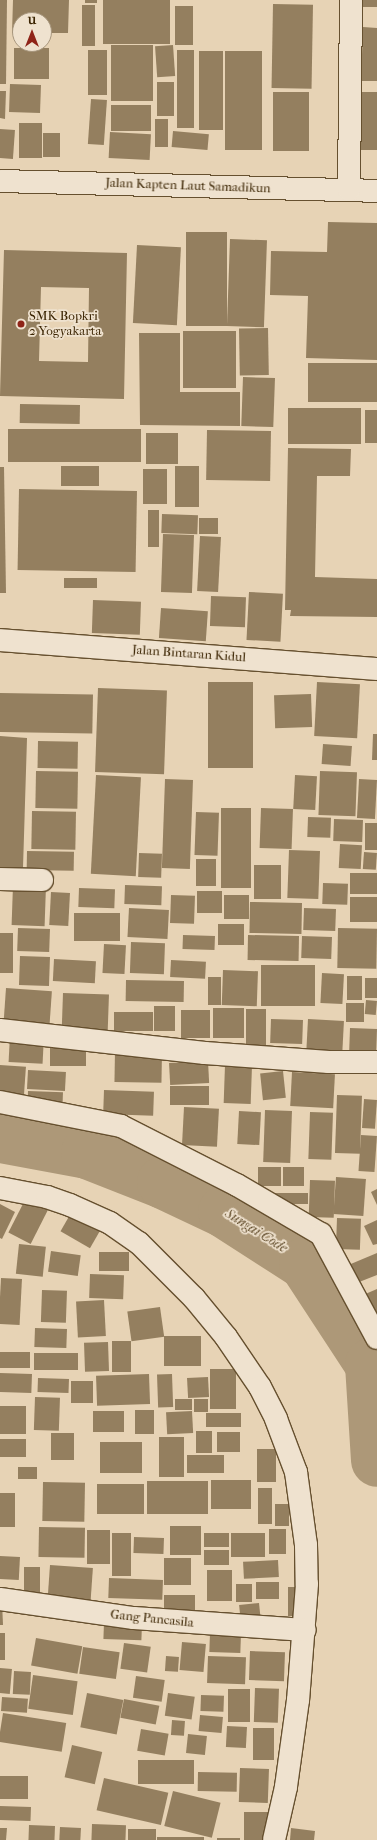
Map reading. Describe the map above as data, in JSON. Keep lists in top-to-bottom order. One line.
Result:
{"streets":{"street":["Jalan Kapten Laut Samadikun","Jalan Bintaran Kidul","Gang Pancasila"]},"water":["Sungai Code"],"places":["SMK Bopkri 2 Yogyakarta"],"north":"top"}
